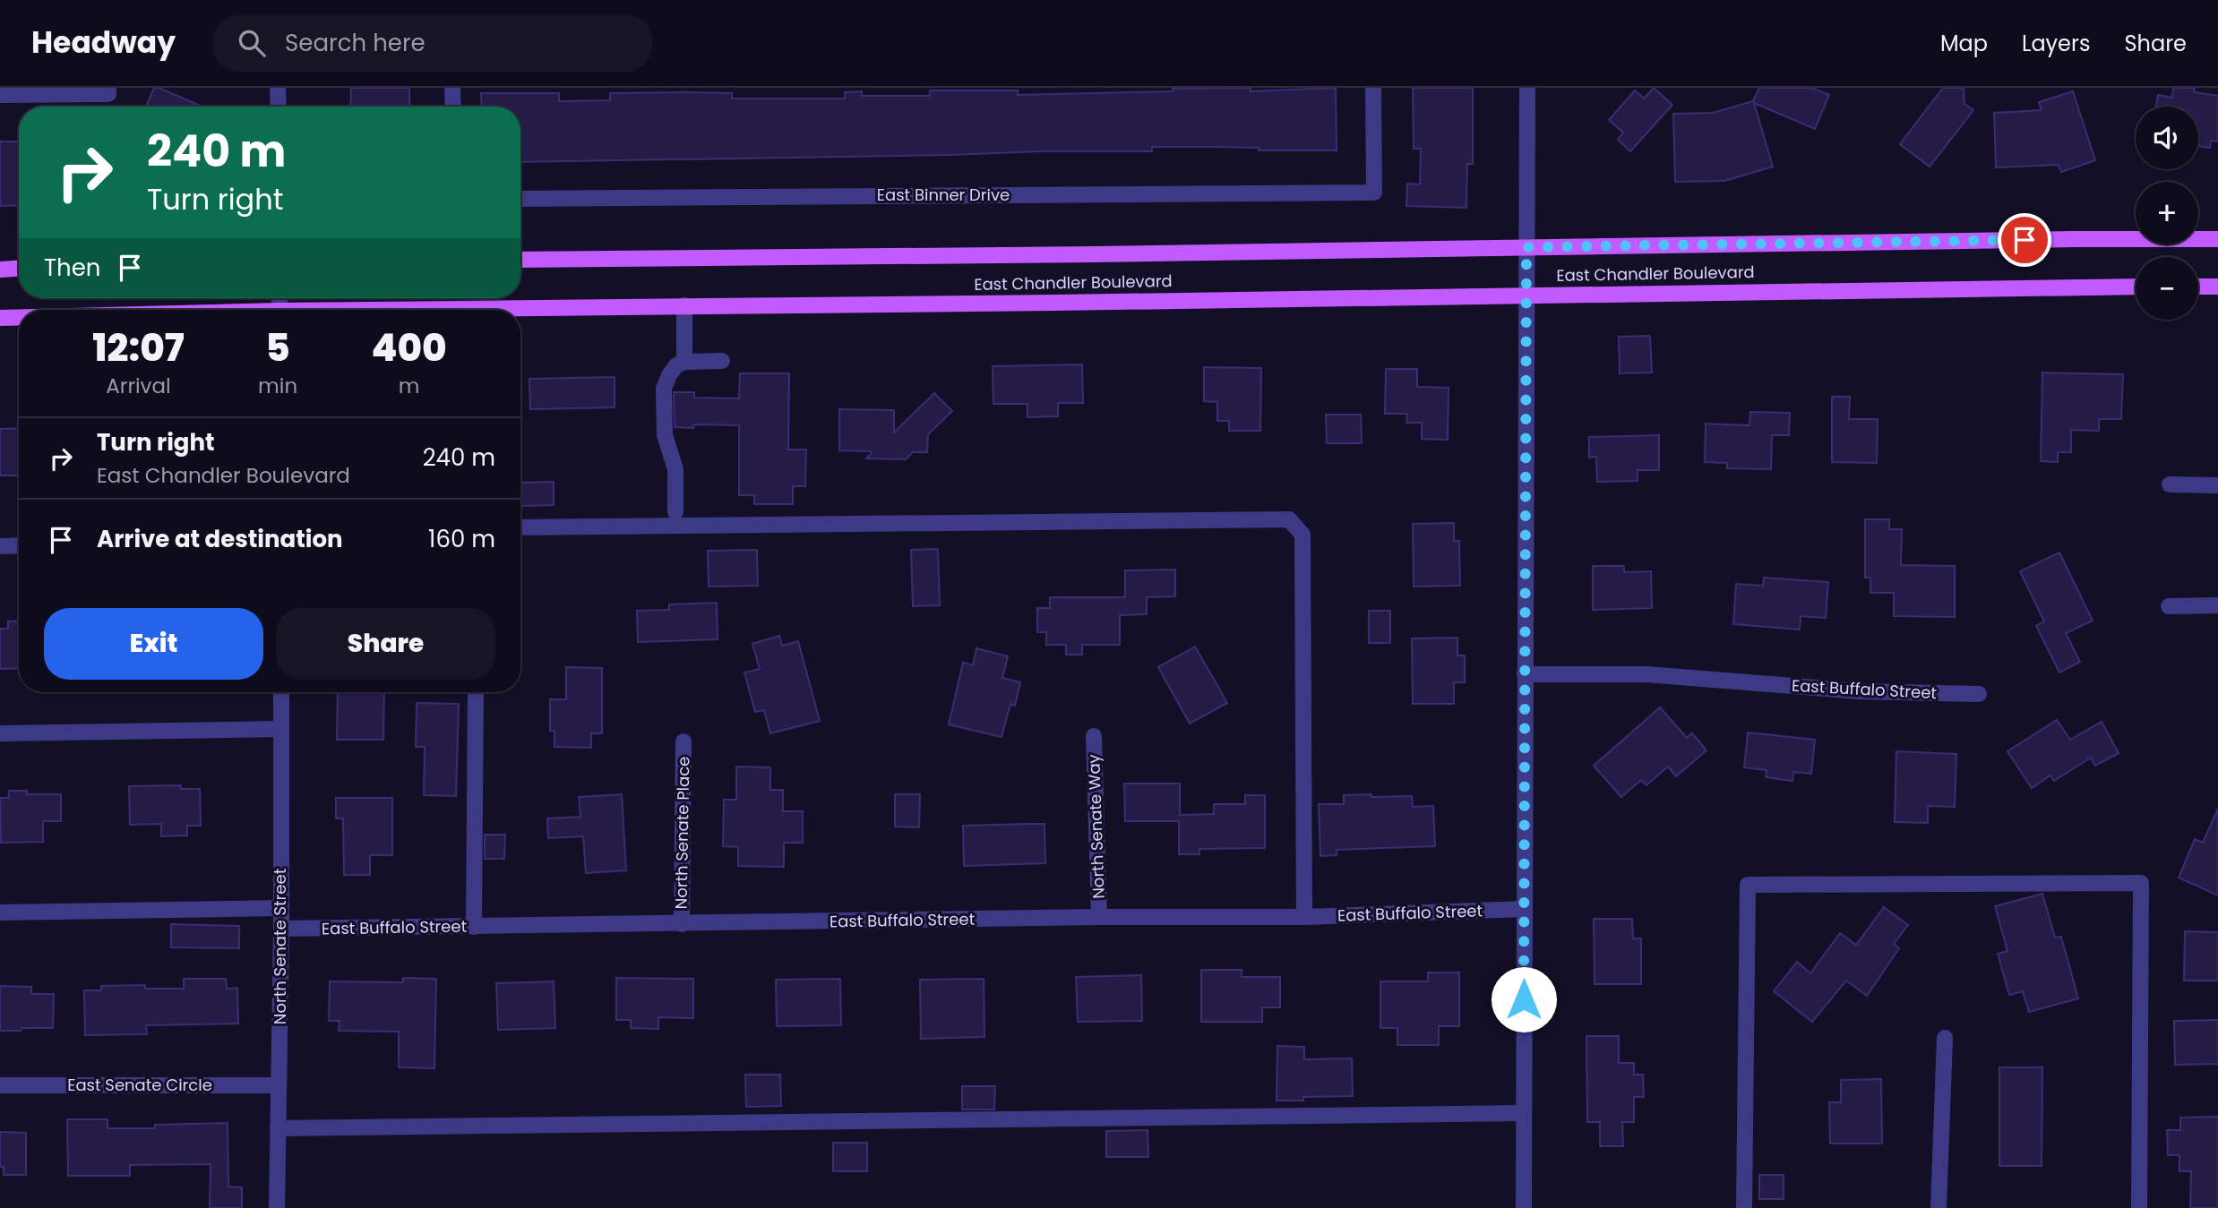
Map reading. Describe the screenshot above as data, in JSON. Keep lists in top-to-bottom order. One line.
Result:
{"streets":{"main road":["East Chandler Boulevard"],"street":["East Binner Drive","East Buffalo Street","North Senate Way","North Senate Place","North Senate Street","East Senate Circle"]},"crossings":[["East Buffalo Street","North Senate Way"],["East Buffalo Street","North Senate Place"],["East Buffalo Street","North Senate Street"],["North Senate Street","East Senate Circle"]],"page":{"header":"Headway","search":"Search here","nav":["Map","Layers","Share"],"map_buttons":["+","−"],"turn":["240 m","Turn right"],"then":"Then","eta":["12:07","Arrival","5","min","400","m"],"list":[{"name":"Turn right","note":"East Chandler Boulevard","value":"240 m"},{"name":"Arrive at destination","value":"160 m"}],"buttons":["Exit","Share"]}}
